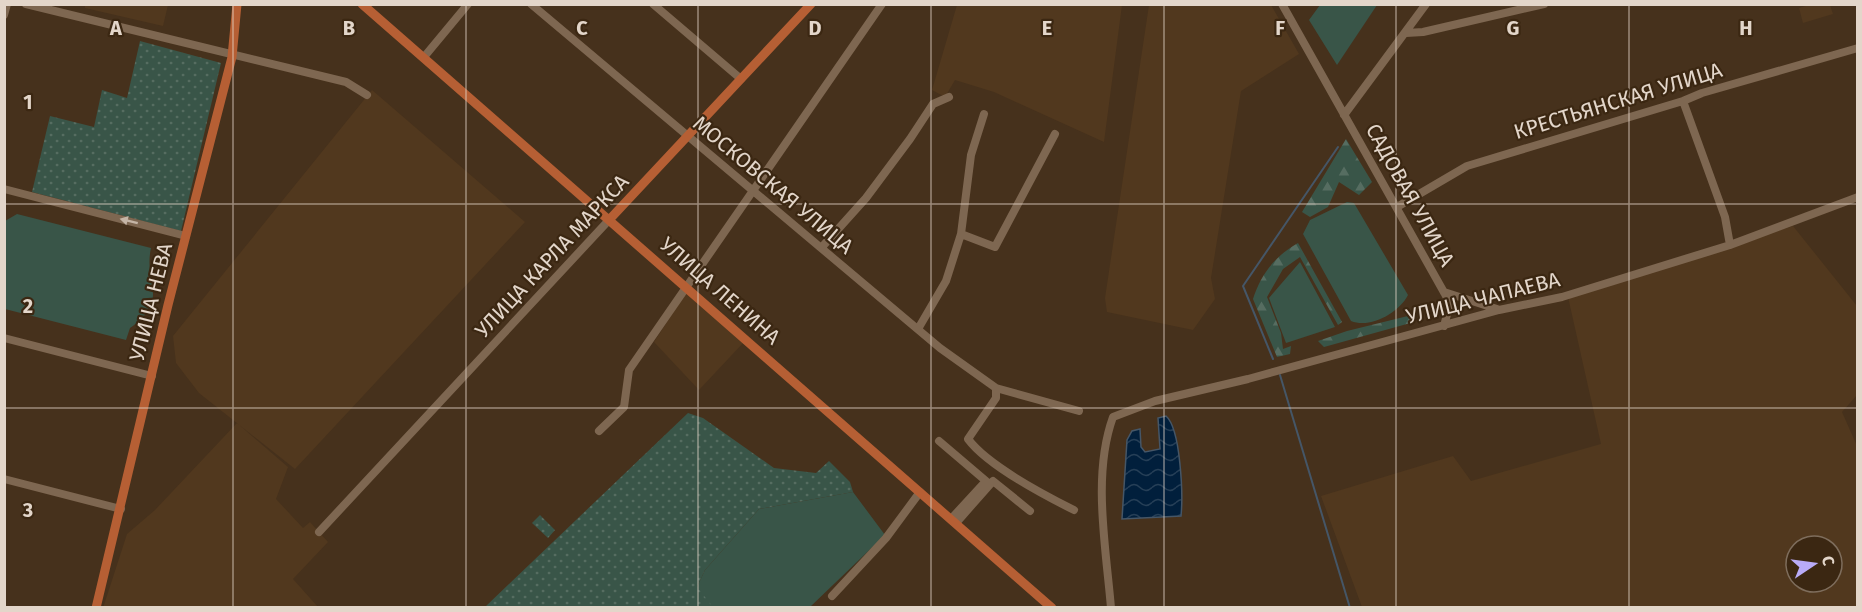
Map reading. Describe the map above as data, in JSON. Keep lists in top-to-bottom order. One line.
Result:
{"streets":{"main road":["УЛИЦА КАРЛА МАРКСА","УЛИЦА ЛЕНИНА","УЛИЦА НЕВА"],"street":["КРЕСТЬЯНСКАЯ УЛИЦА","МОСКОВСКАЯ УЛИЦА","САДОВАЯ УЛИЦА","УЛИЦА ЧАПАЕВА"]},"crossings":[["КРЕСТЬЯНСКАЯ УЛИЦА","САДОВАЯ УЛИЦА"],["МОСКОВСКАЯ УЛИЦА","УЛИЦА КАРЛА МАРКСА"],["САДОВАЯ УЛИЦА","УЛИЦА ЧАПАЕВА"],["УЛИЦА КАРЛА МАРКСА","УЛИЦА ЛЕНИНА"]],"north":"right","grid":{"columns":["A","B","C","D","E","F","G","H"],"rows":["1","2","3"]}}
